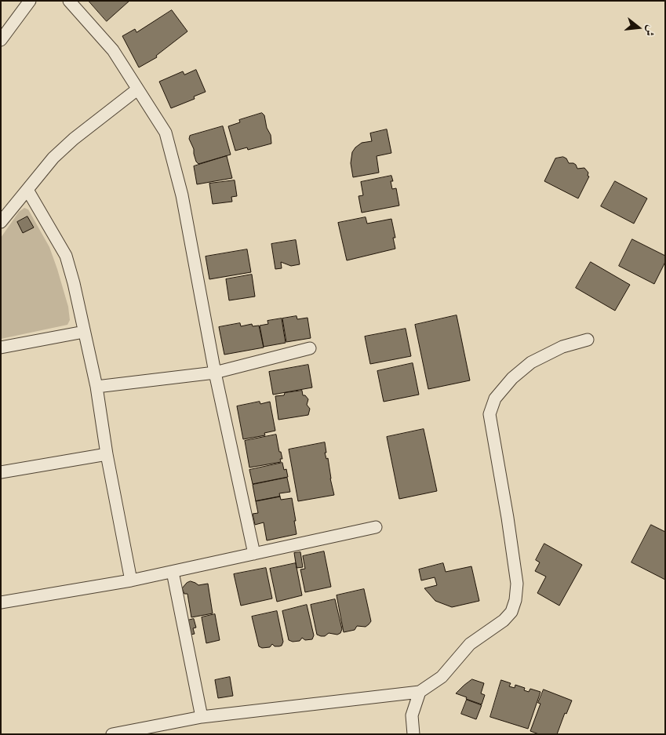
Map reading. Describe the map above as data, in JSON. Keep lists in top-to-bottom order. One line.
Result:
{"north":"right"}
